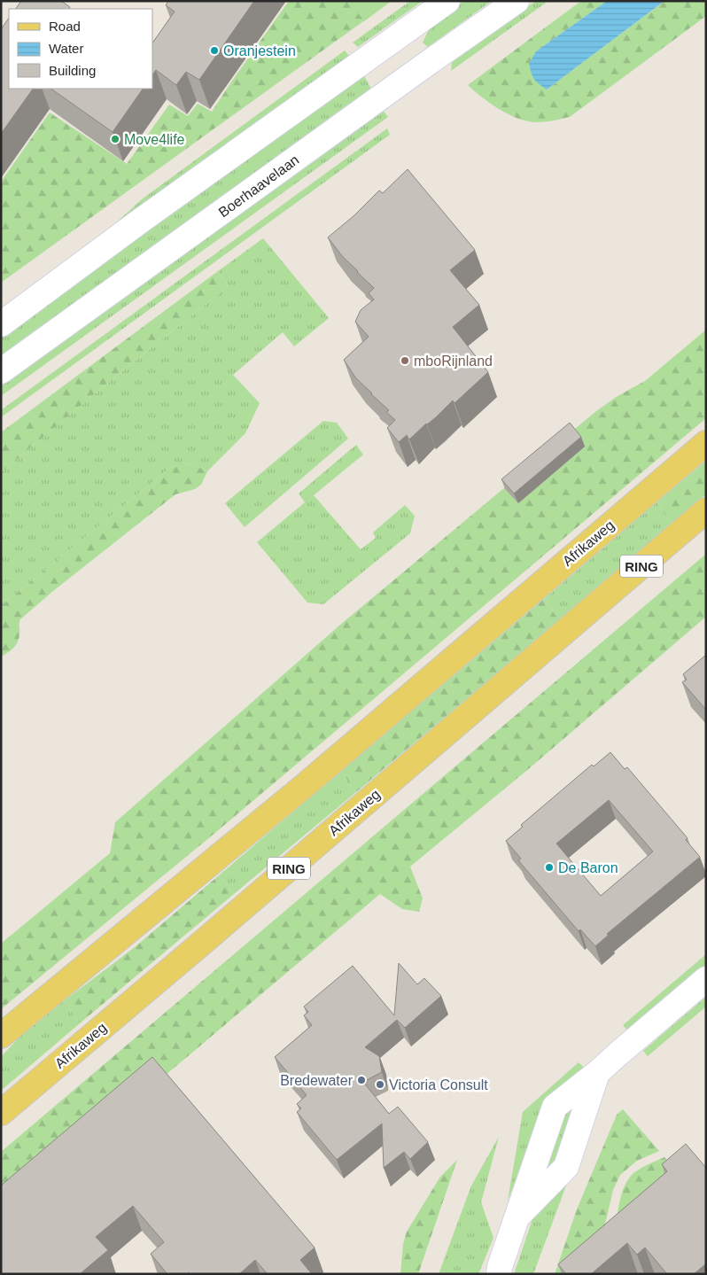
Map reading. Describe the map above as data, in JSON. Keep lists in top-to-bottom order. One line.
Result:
{"streets":{"main road":["Afrikaweg","RING"],"street":["Boerhaavelaan"]},"places":["Oranjestein","Move4life","mboRijnland","De Baron","Bredewater","Victoria Consult"],"legend":["Road","Water","Building"]}
